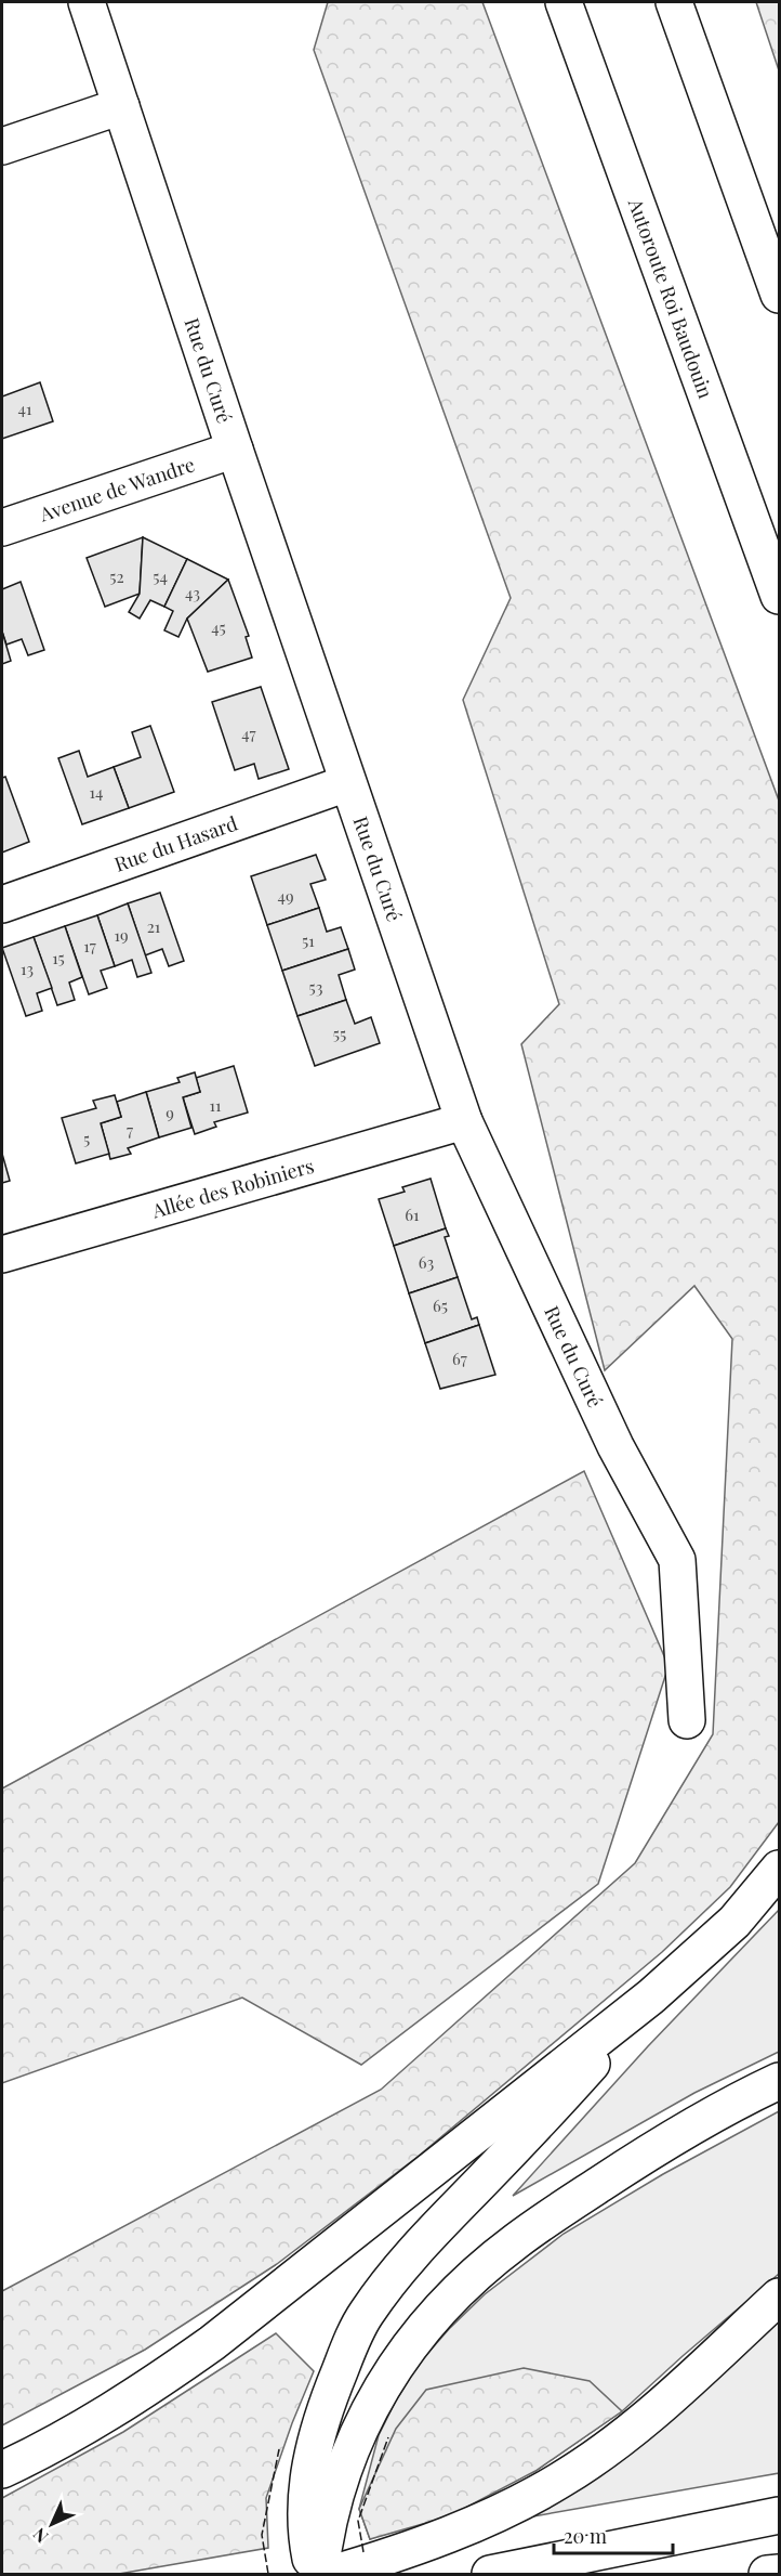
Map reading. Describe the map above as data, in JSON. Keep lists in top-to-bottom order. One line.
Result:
{"streets":{"main road":["Autoroute Roi Baudouin","Rue du Curé","Avenue de Wandre","Rue du Hasard","Allée des Robiniers"]},"crossings":[["Rue du Curé","Avenue de Wandre"],["Rue du Curé","Rue du Hasard"],["Rue du Curé","Allée des Robiniers"]],"house_numbers":["41","52","54","43","45","47","14","49","21","19","51","17","15","13","53","55","11","9","7","5","61","63","65","67"],"scale_bar":"20 m","north":"bottom left"}
